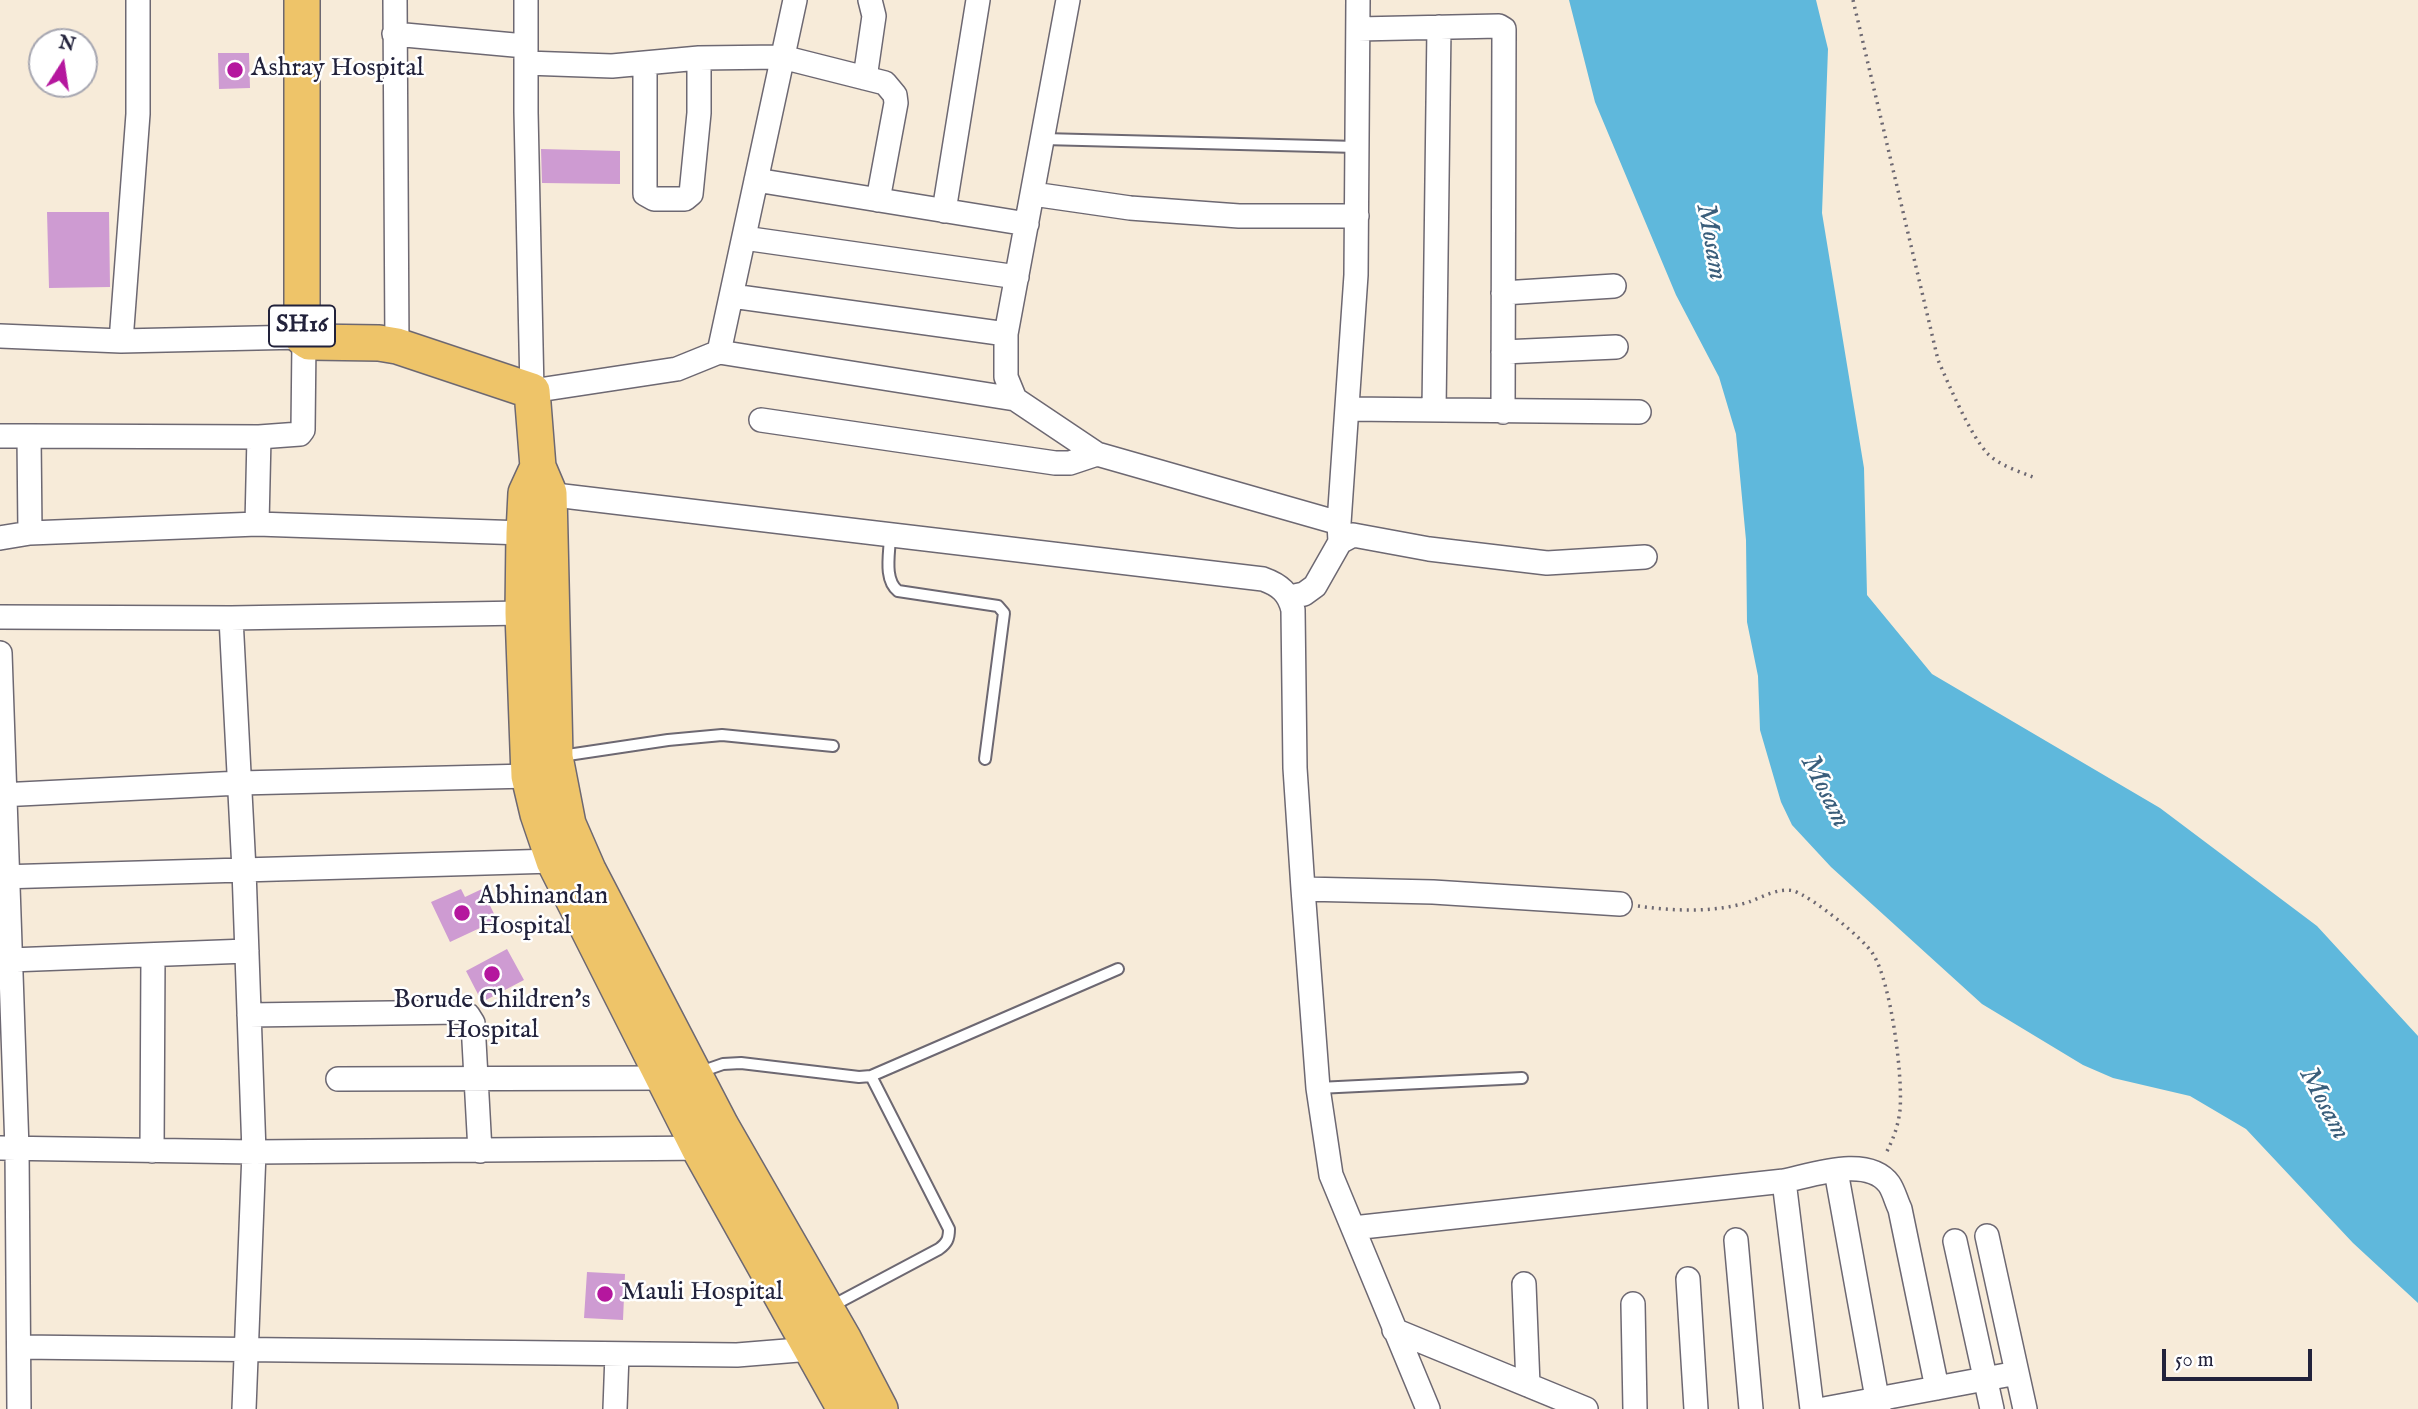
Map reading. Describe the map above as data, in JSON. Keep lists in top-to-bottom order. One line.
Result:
{"streets":{"main road":["SH16"]},"water":["Mosam"],"places":["Ashray Hospital","Abhinandan Hospital","Borude Children's Hospital","Mauli Hospital"],"scale_bar":"50 m","north":"top"}
